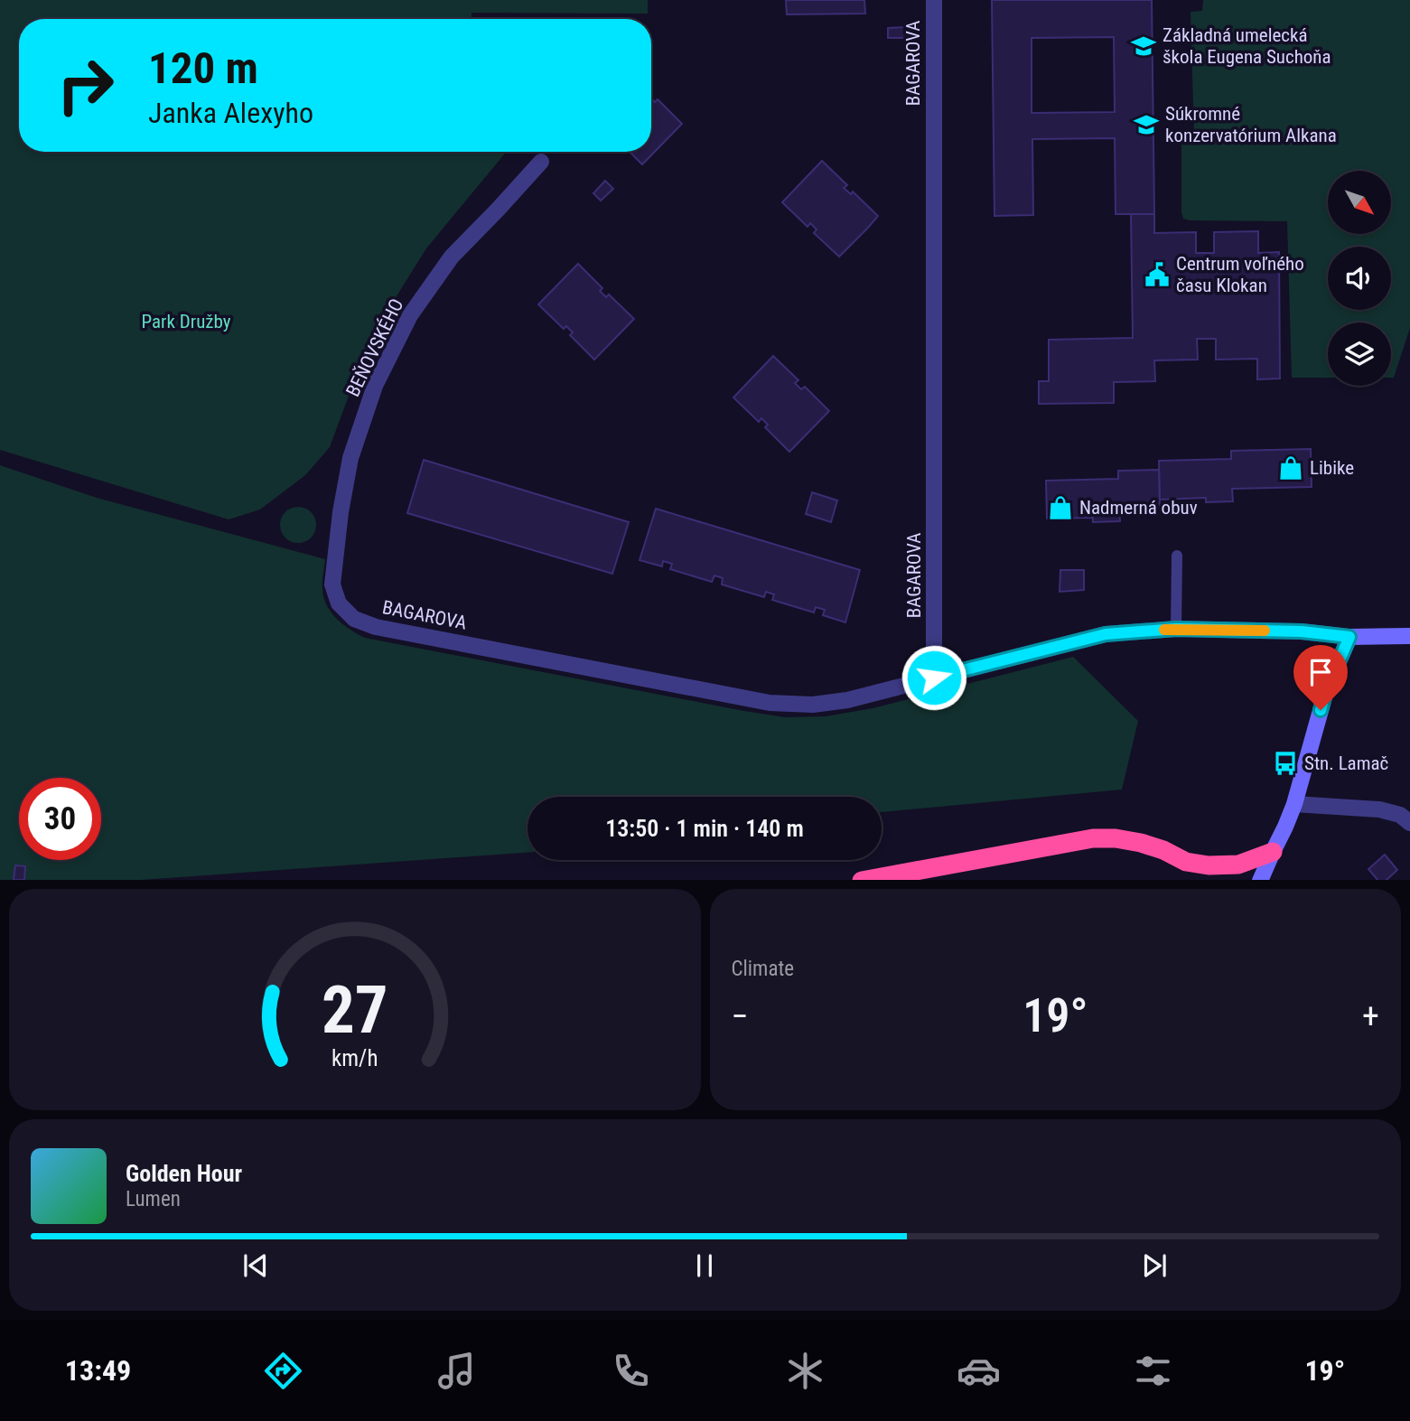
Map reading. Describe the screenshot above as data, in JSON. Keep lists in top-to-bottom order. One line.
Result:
{"streets":{"street":["BAGAROVA","BEŇOVSKÉHO"]},"crossings":[["BAGAROVA","BEŇOVSKÉHO"]],"parks":["Park Družby"],"places":{"school or university":["Základná umelecká škola Eugena Suchoňa","Súkromné konzervatórium Alkana"],"public building":["Centrum voľného času Klokan"],"shop":["Libike","Nadmerná obuv"],"bus stop":["Stn. Lamač"]},"north":"bottom right","page":{"turn":["120 m","Janka Alexyho"],"limit":"30","trip":"13:50 · 1 min · 140 m","tile":"Climate","heat":["−","19°","+"],"song":["Golden Hour","Lumen"],"tabs":["13:49","19°"],"gauge":["27","km/h"]}}
